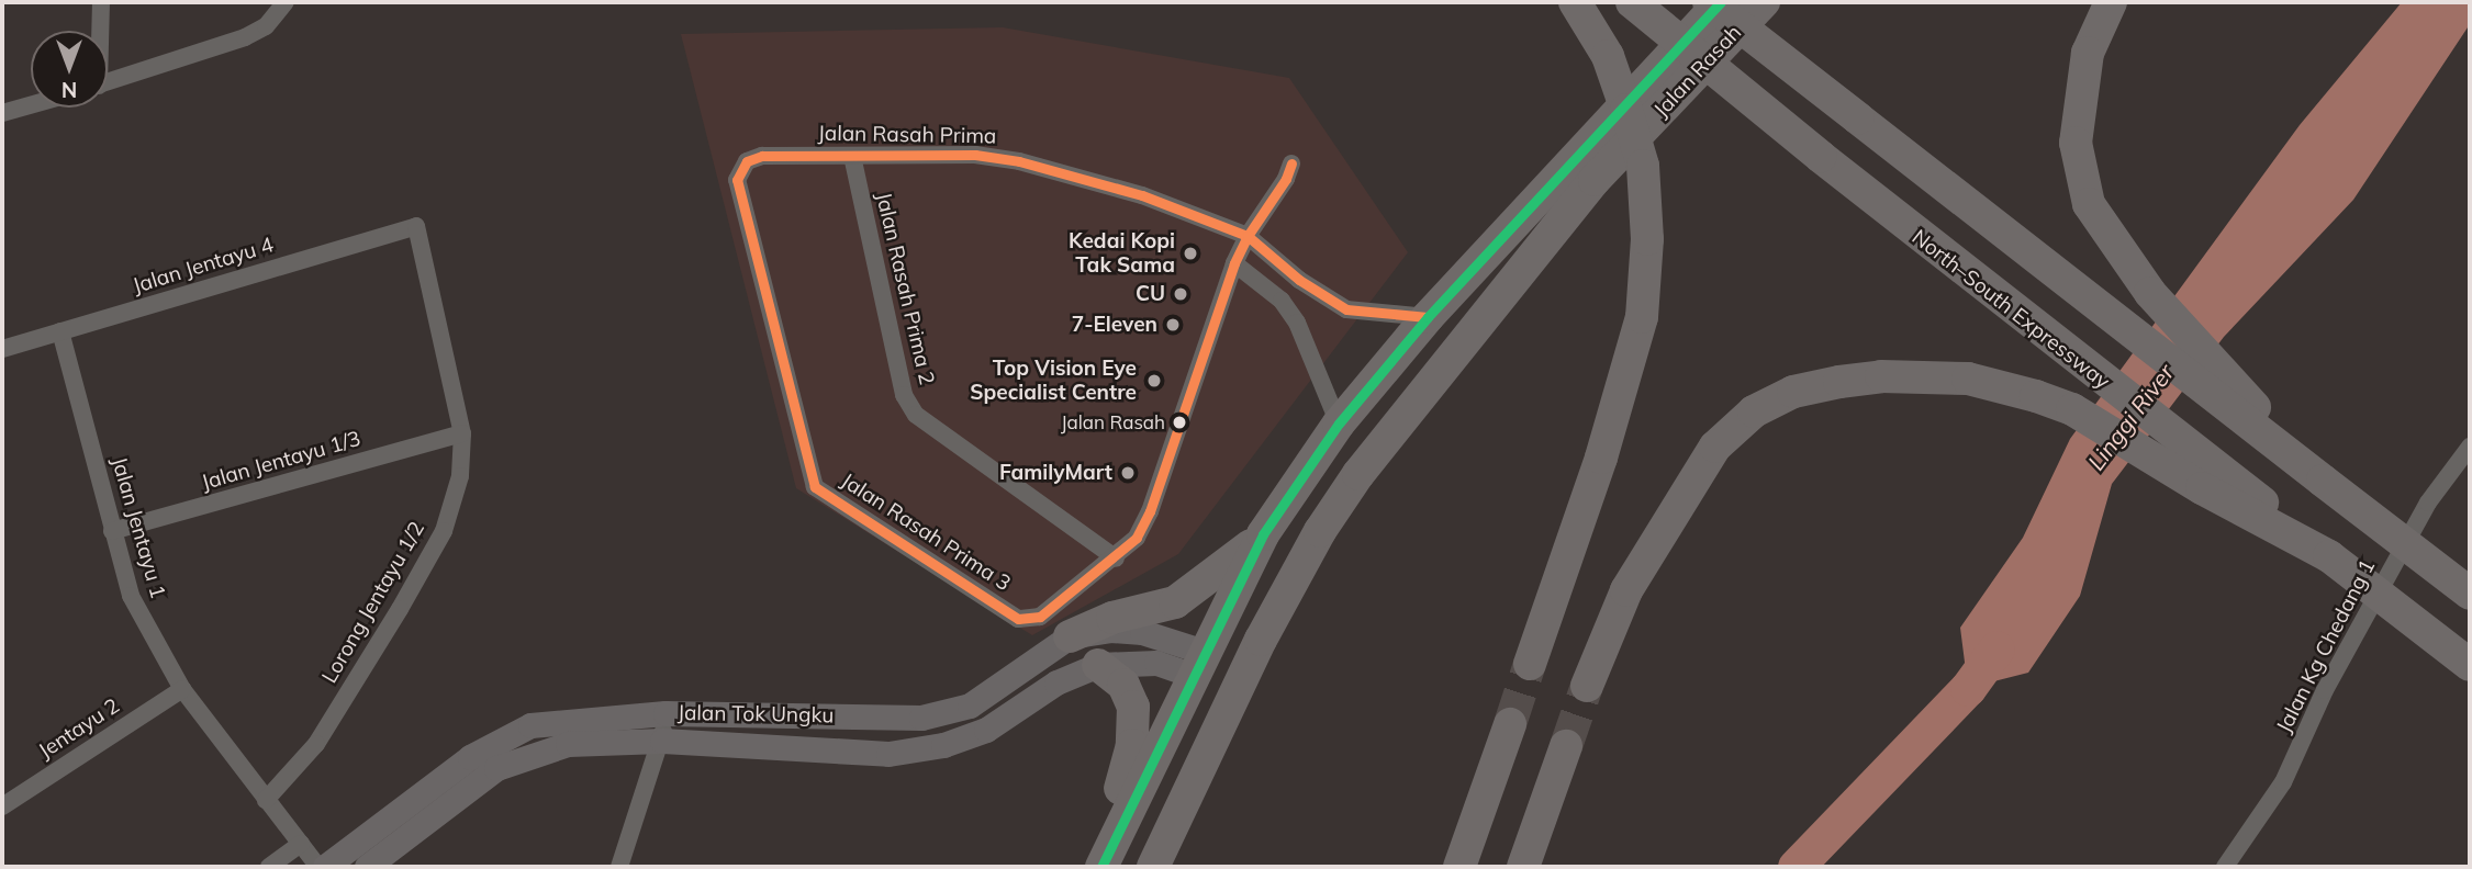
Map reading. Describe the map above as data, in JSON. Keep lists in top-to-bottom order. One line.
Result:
{"streets":{"highway":["Jalan Rasah","North–South Expressway"],"main road":["Jalan Tok Ungku"],"street":["Jalan Rasah Prima","Jalan Jentayu 4","Jalan Rasah Prima 2","Jalan Jentayu 1/3","Jalan Jentayu 1","Jalan Rasah Prima 3","Lorong Jentayu 1/2","Jalan Kg Chedang 1","Jentayu 2"]},"crossings":[["Jalan Rasah","Jalan Rasah Prima"],["Jalan Rasah","Jalan Tok Ungku"],["Jalan Rasah Prima","Jalan Rasah Prima 2"],["Jalan Rasah Prima","Jalan Rasah Prima 3"],["Jalan Jentayu 4","Jalan Jentayu 1"],["Jalan Jentayu 4","Lorong Jentayu 1/2"],["Jalan Rasah Prima 2","Jalan Rasah Prima 3"],["Jalan Jentayu 1/3","Jalan Jentayu 1"],["Jalan Jentayu 1/3","Lorong Jentayu 1/2"],["Jalan Jentayu 1","Lorong Jentayu 1/2"],["Jalan Jentayu 1","Jentayu 2"]],"water":["Linggi River"],"places":["Kedai Kopi Tak Sama","CU","7-Eleven","Top Vision Eye Specialist Centre","Jalan Rasah","FamilyMart"],"north":"bottom"}
